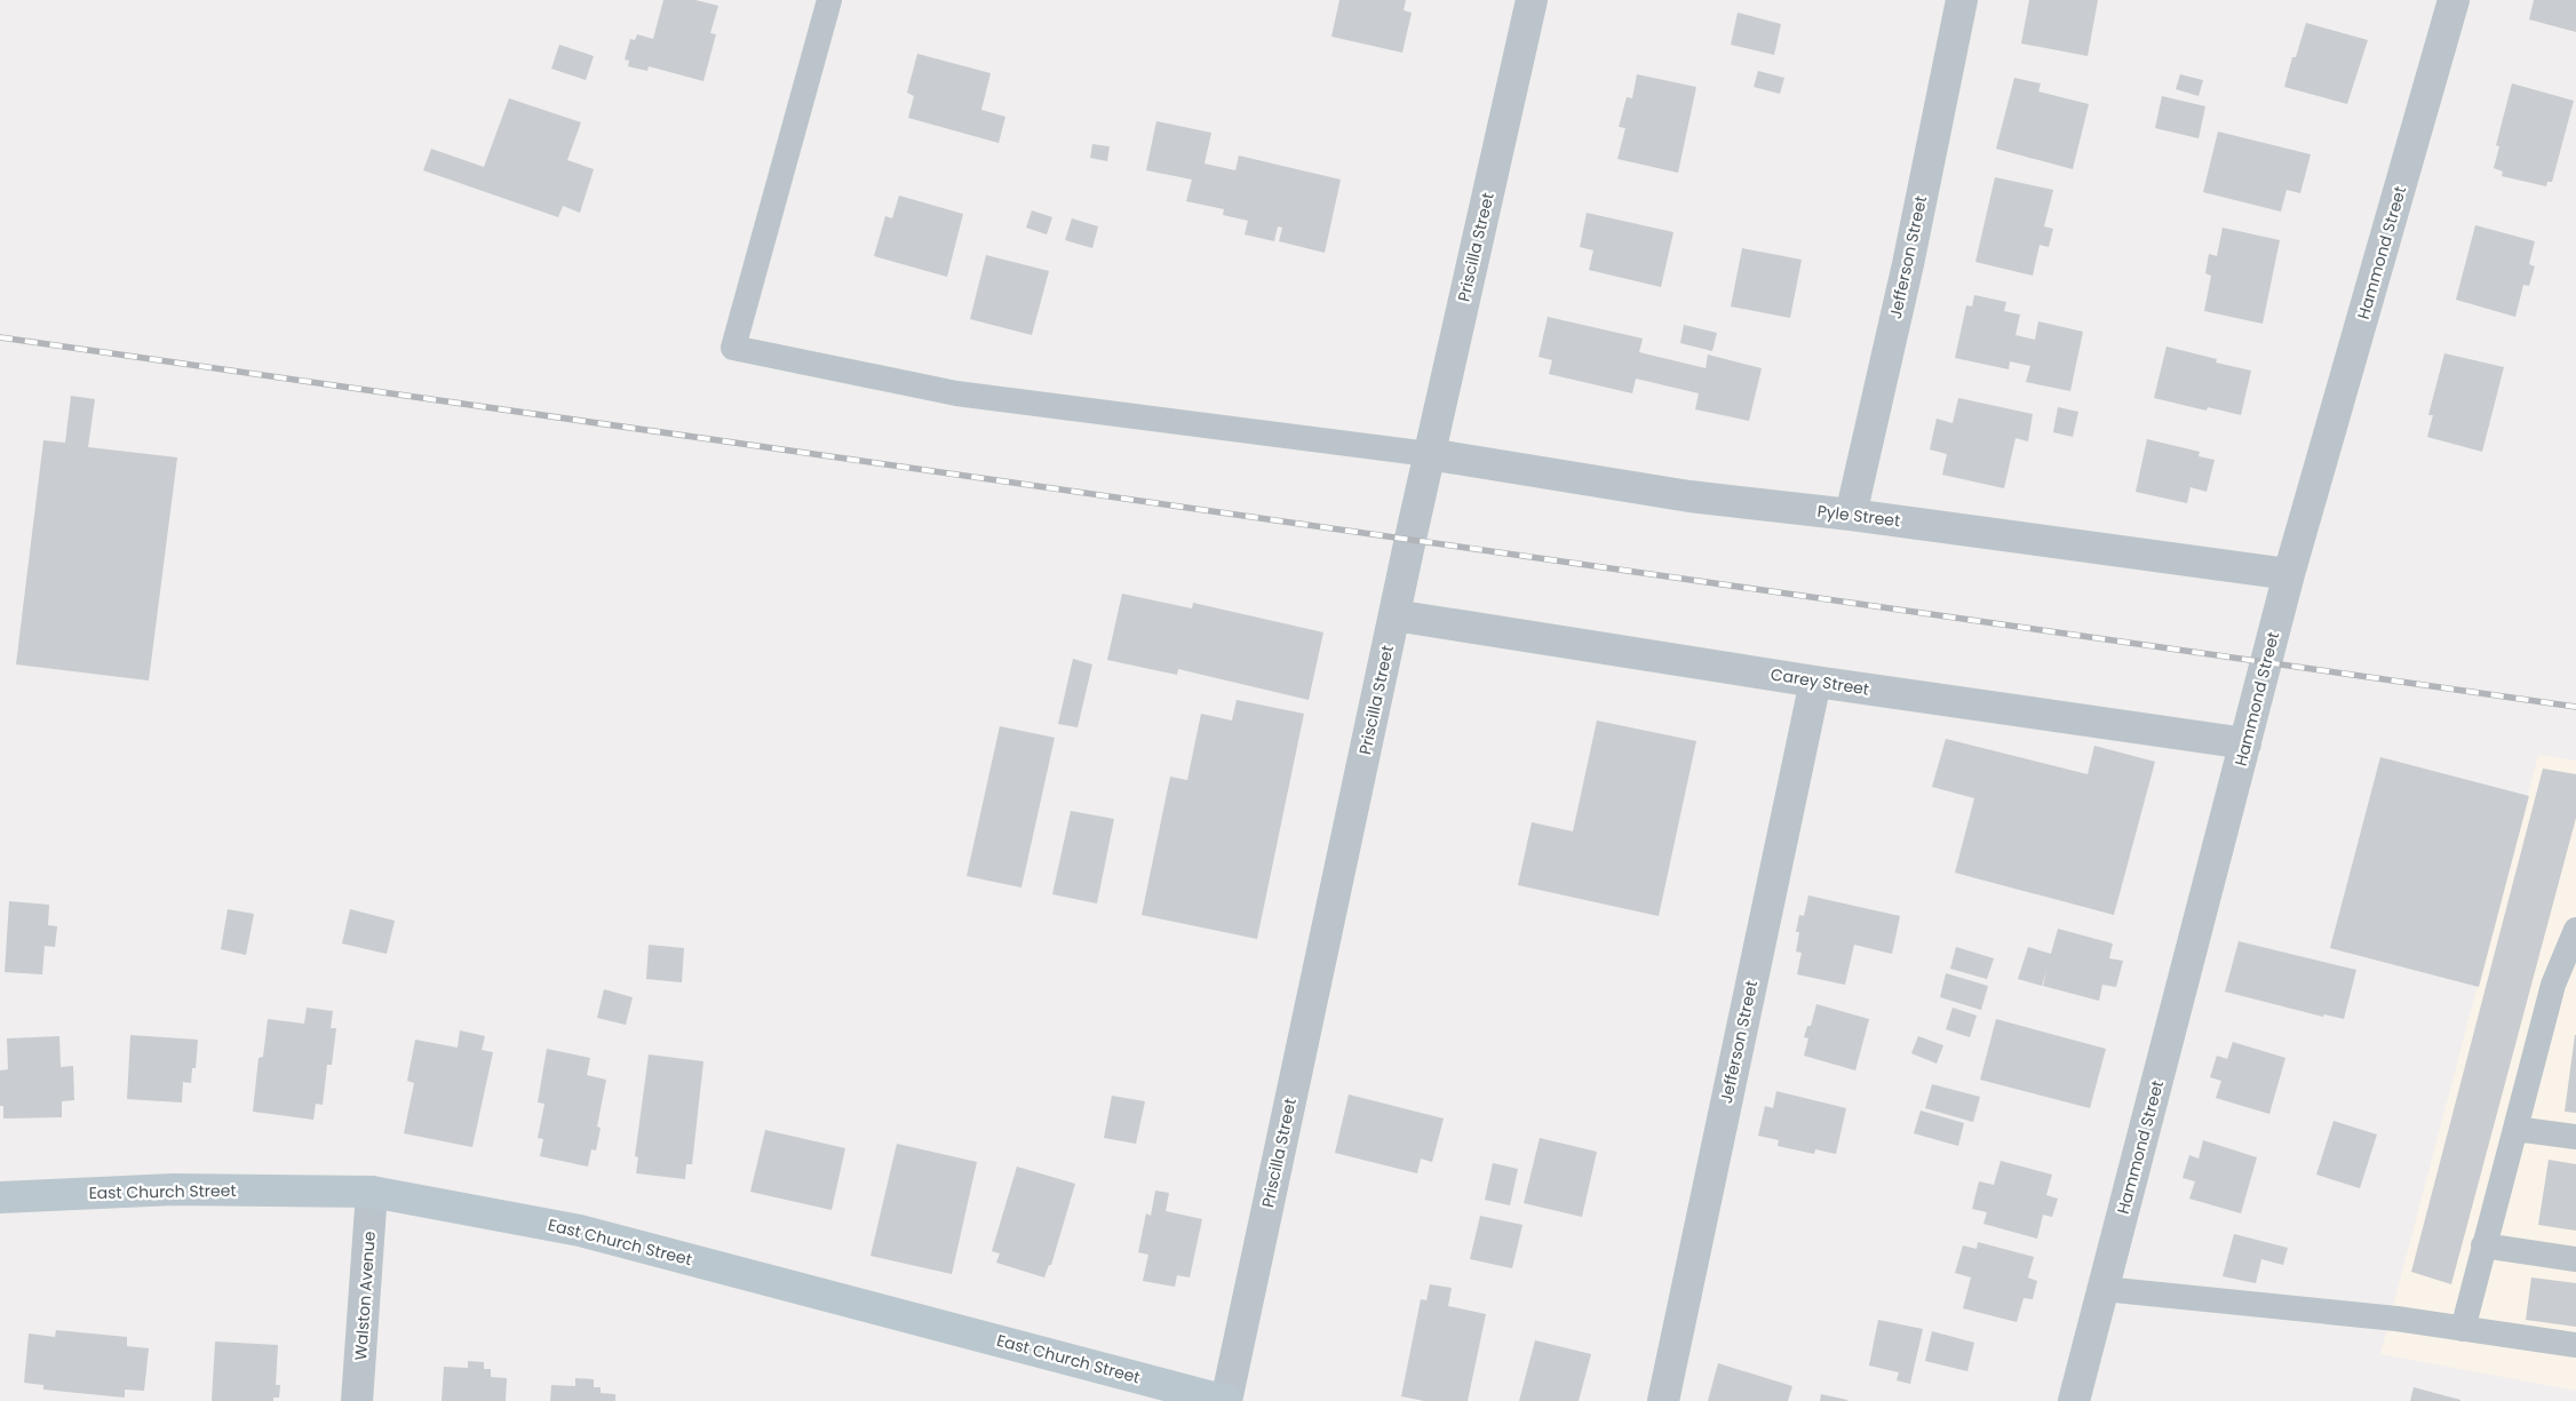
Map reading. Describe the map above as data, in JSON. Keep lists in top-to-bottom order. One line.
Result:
{"streets":{"street":["Priscilla Street","Hammond Street","Jefferson Street","Pyle Street","Carey Street","East Church Street","Walston Avenue"]},"crossings":[["Priscilla Street","Pyle Street"],["Priscilla Street","Carey Street"],["Priscilla Street","East Church Street"],["Hammond Street","Pyle Street"],["Hammond Street","Carey Street"],["Jefferson Street","Pyle Street"],["Jefferson Street","Carey Street"],["East Church Street","Walston Avenue"]]}
